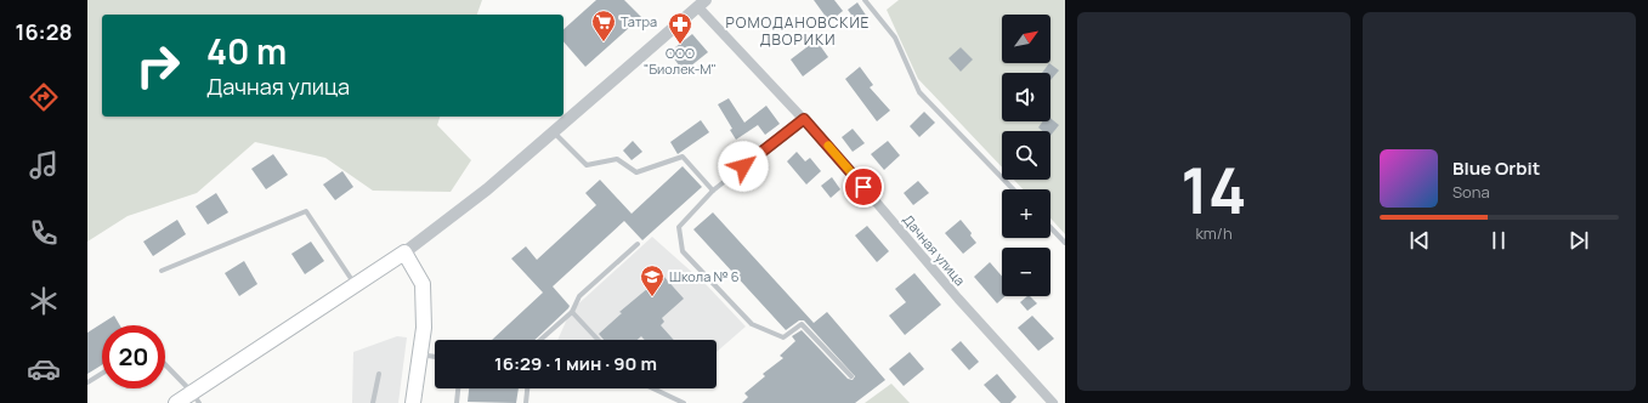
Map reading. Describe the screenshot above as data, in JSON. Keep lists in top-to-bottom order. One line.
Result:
{"streets":{"street":["Дачная улица"]},"districts":["РОМОДАНОВСКИЕ ДВОРИКИ"],"places":{"supermarket":["Татра"],"pharmacy":["ООО \"Биолек-М\""],"school or university":["Школа № 6"]},"north":"top right","page":{"tabs":"16:28","tile":["14","km/h"],"map_buttons":["+","−"],"turn":["40 m","Дачная улица"],"song":["Blue Orbit","Sona"],"limit":"20","trip":"16:29 · 1 мин · 90 m"}}
